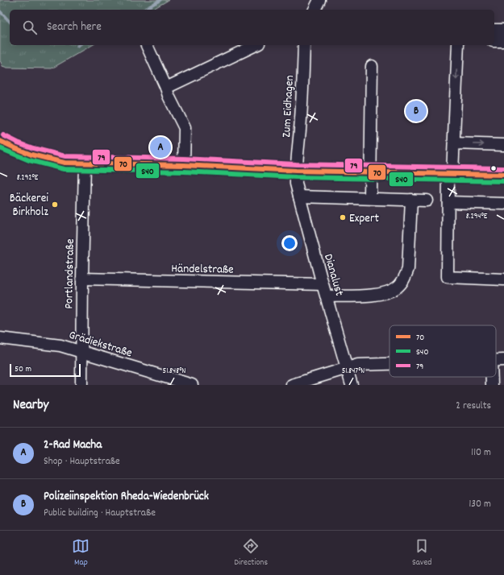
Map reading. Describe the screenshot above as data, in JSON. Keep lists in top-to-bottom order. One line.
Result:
{"streets":{"street":["Zum Eidhagen","Händelstraße","Portlandstraße","Dianalust","Grädiekstraße"]},"crossings":[["Zum Eidhagen","Dianalust"],["Händelstraße","Portlandstraße"],["Händelstraße","Dianalust"],["Portlandstraße","Grädiekstraße"]],"places":["Bäckerei Birkholz","Expert"],"lines":["transit line 79","transit line 70","transit line S40"],"legend":["70","S40","79"],"scale_bar":"50 m","page":{"search":"Search here","pins":["B","A"],"scale":"50 m","heading":["Nearby","2 results"],"list":[{"mark":"A","name":"2-Rad Macha","note":"Shop · Hauptstraße","value":"110 m"},{"mark":"B","name":"Polizeiinspektion Rheda-Wiedenbrück","note":"Public building · Hauptstraße","value":"130 m"}],"nav":["Map","Directions","Saved"]},"coordinates":["8.292°E","8.294°E","51.848°N","51.847°N"]}
